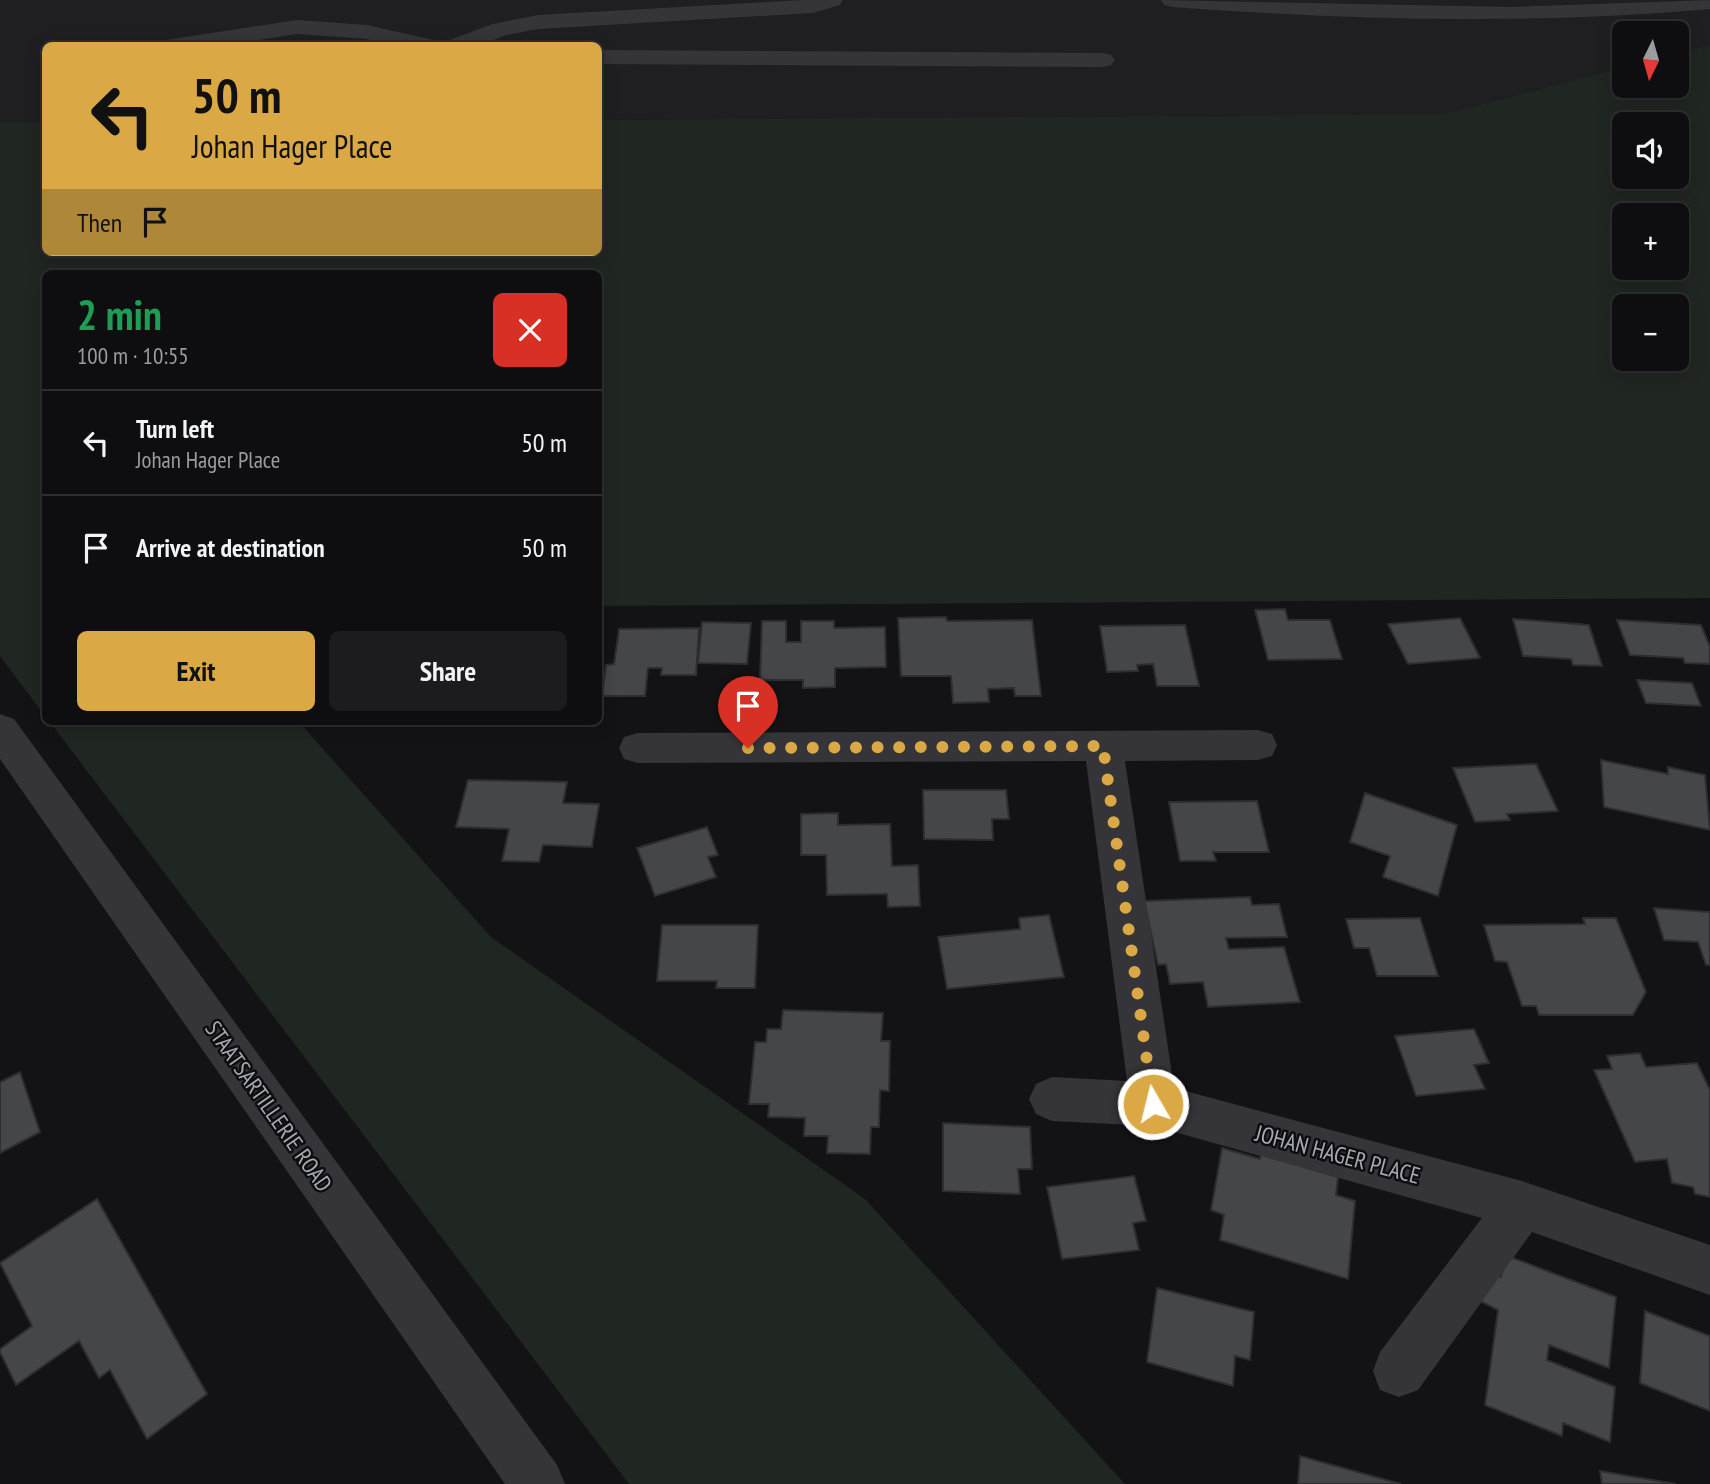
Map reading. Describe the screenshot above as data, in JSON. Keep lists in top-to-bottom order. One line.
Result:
{"streets":{"street":["STAATSARTILLERIE ROAD","JOHAN HAGER PLACE"]},"north":"bottom","page":{"map_buttons":["+","−"],"turn":["50 m","Johan Hager Place"],"then":"Then","heading":["2 min","100 m · 10:55"],"list":[{"name":"Turn left","note":"Johan Hager Place","value":"50 m"},{"name":"Arrive at destination","value":"50 m"}],"buttons":["Exit","Share"]}}
